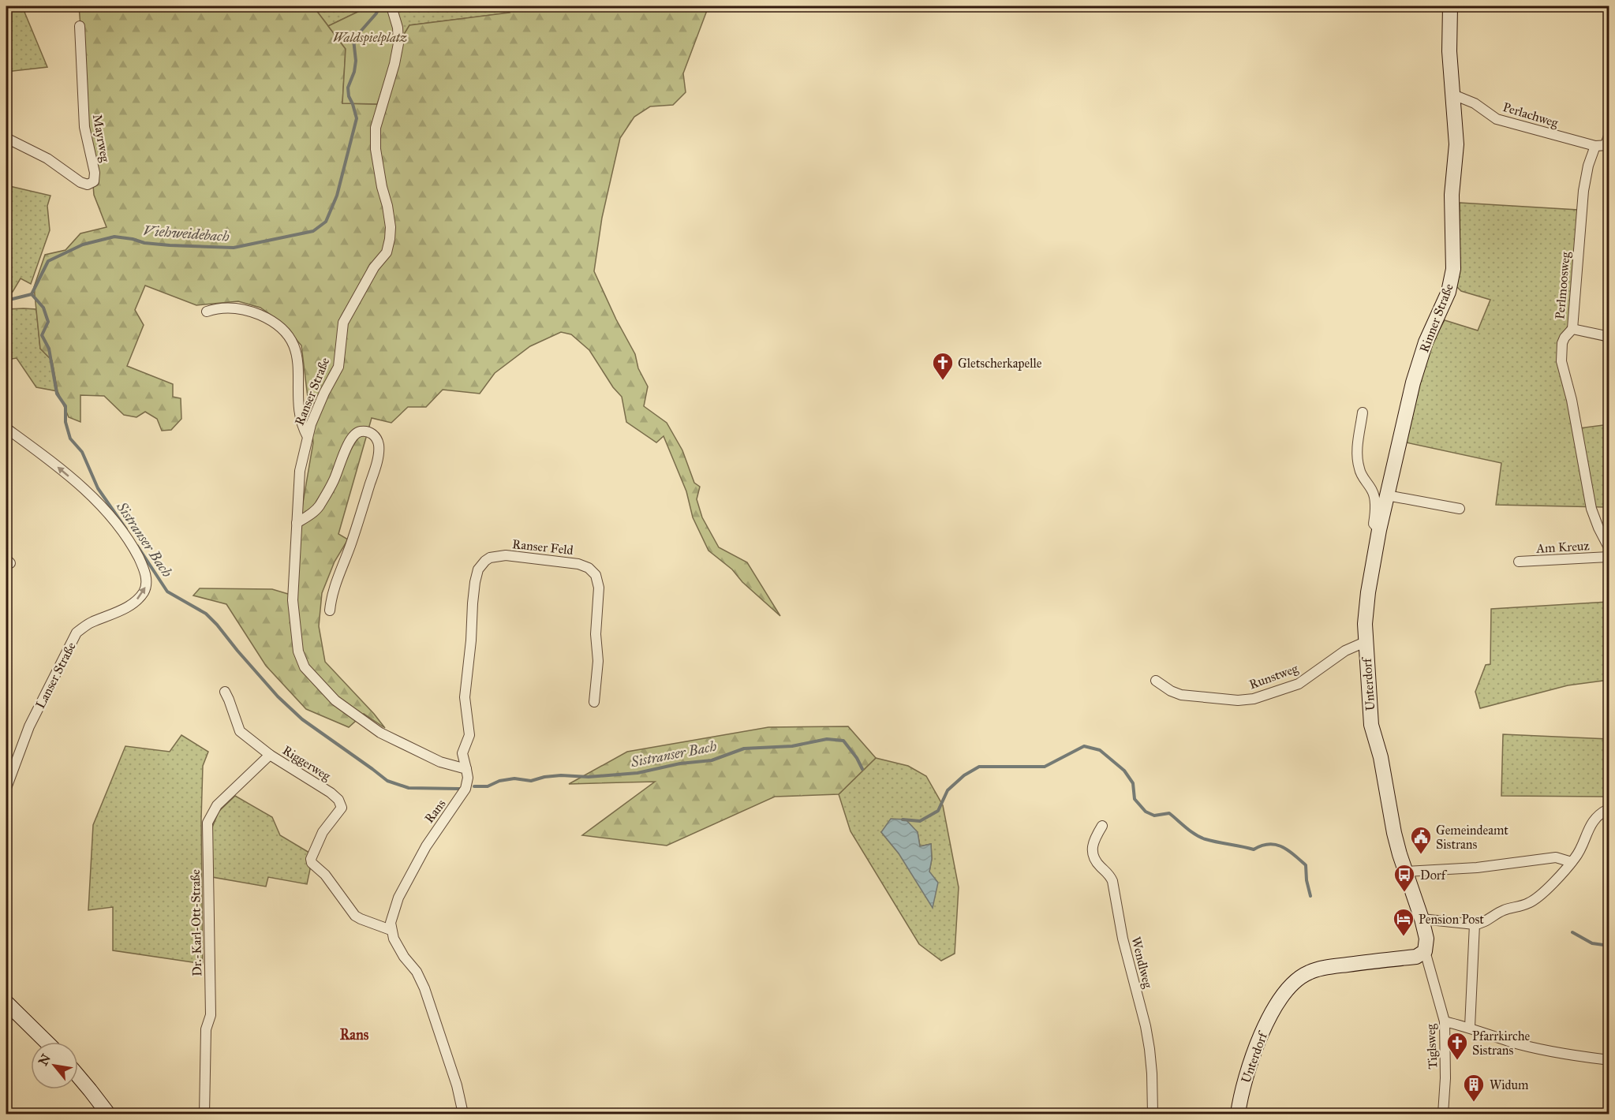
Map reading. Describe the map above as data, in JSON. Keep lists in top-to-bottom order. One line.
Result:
{"streets":{"main road":["Rinner Straße","Unterdorf"],"street":["Perlachweg","Mayrweg","Perlmoosweg","Ranser Straße","Ranser Feld","Am Kreuz","Lanser Straße","Runstweg","Riggerweg","Rans","Dr.-Karl-Ott-Straße","Wendlweg","Tiglsweg"]},"crossings":[["Perlachweg","Perlmoosweg"],["Perlachweg","Rinner Straße"],["Perlmoosweg","Am Kreuz"],["Rinner Straße","Unterdorf"],["Ranser Straße","Ranser Feld"],["Ranser Straße","Rans"],["Ranser Feld","Rans"],["Runstweg","Unterdorf"],["Unterdorf","Tiglsweg"],["Riggerweg","Rans"],["Riggerweg","Dr.-Karl-Ott-Straße"]],"districts":["Rans"],"water":["Viehweidebach","Sistranser Bach"],"parks":["Waldspielplatz"],"places":{"church":["Gletscherkapelle","Pfarrkirche Sistrans"],"public building":["Gemeindeamt Sistrans"],"bus stop":["Dorf"],"hotel":["Pension Post"],"building":["Widum"]},"north":"top left"}
